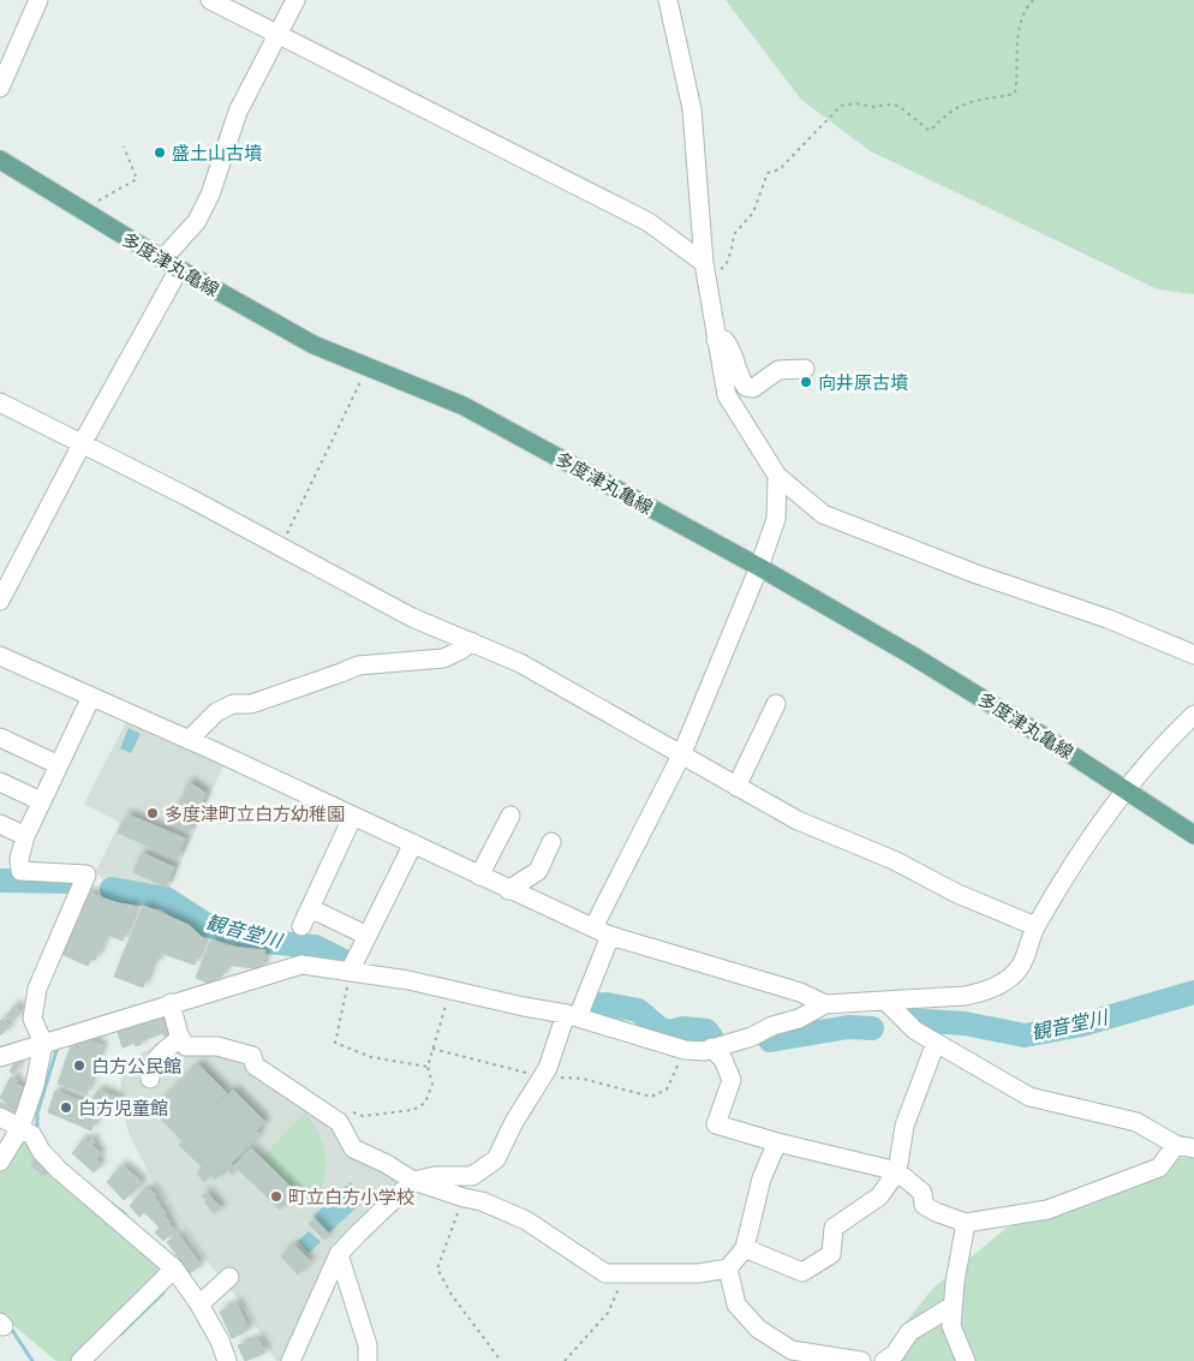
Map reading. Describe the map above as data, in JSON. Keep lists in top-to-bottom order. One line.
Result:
{"streets":{"main road":["多度津丸亀線"]},"water":["観音堂川"],"places":["盛土山古墳","向井原古墳","多度津町立白方幼稚園","白方公民館","白方児童館","町立白方小学校"]}
